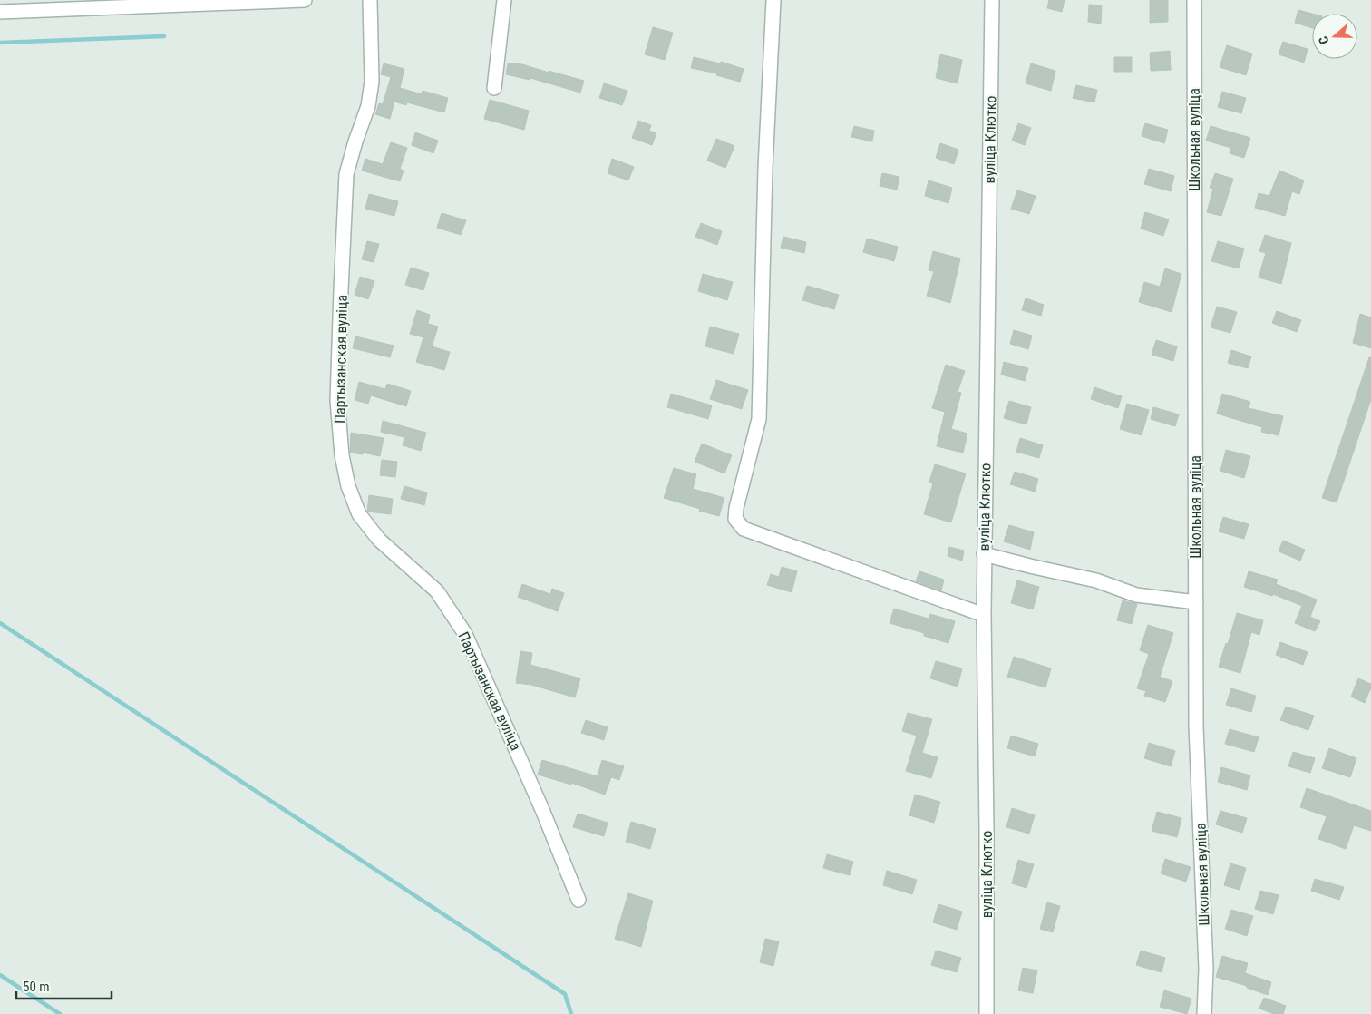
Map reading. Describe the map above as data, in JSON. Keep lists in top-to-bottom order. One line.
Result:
{"streets":{"street":["вуліца Клютко","Школьная вуліца","Партызанская вуліца"]},"scale_bar":"50 m","north":"left"}
